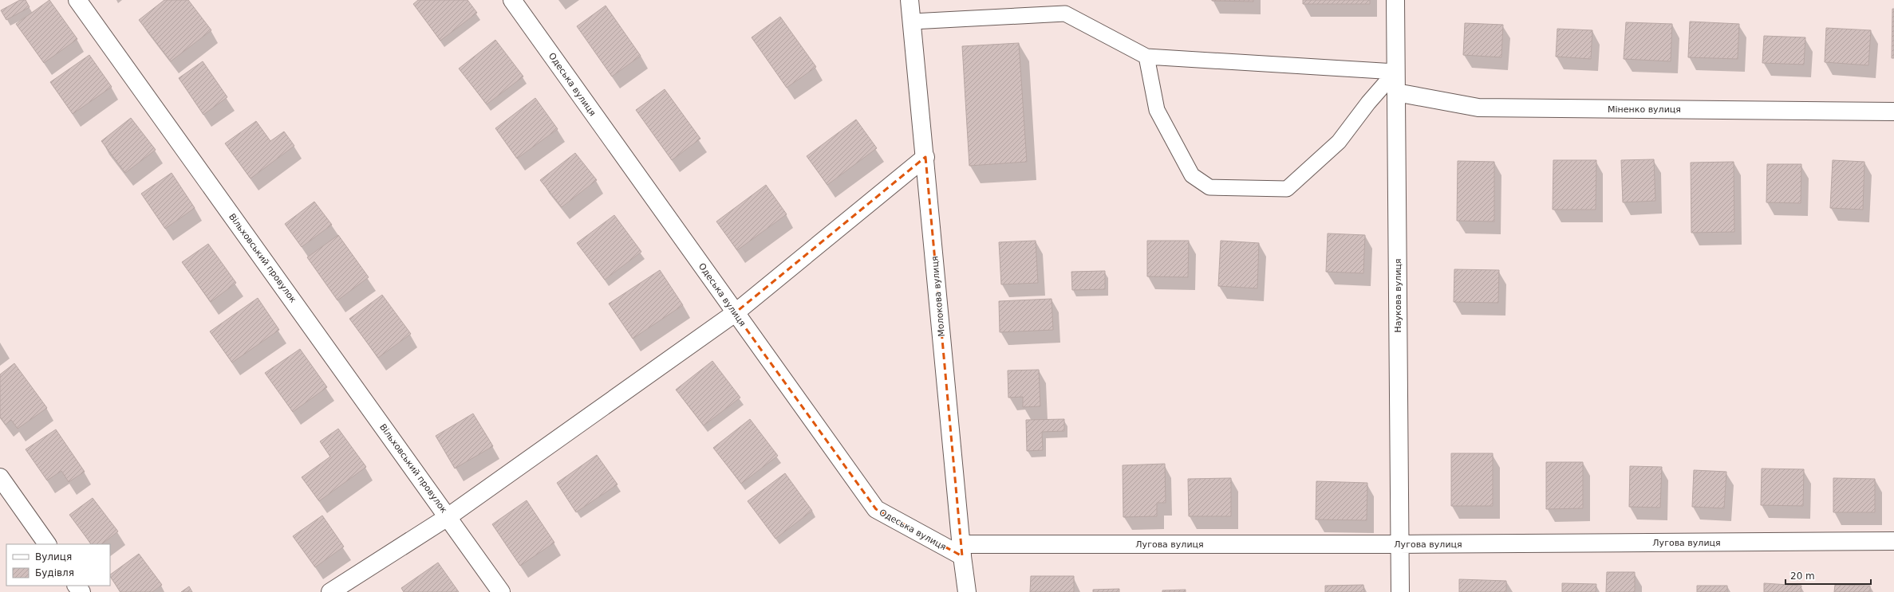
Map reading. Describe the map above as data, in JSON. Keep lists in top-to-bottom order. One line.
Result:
{"streets":{"street":["Одеська вулиця","Міненко вулиця","Вільховський провулок","Наукова вулиця","Молокова вулиця","Лугова вулиця"]},"crossings":[["Одеська вулиця","Молокова вулиця"],["Одеська вулиця","Лугова вулиця"],["Міненко вулиця","Наукова вулиця"],["Наукова вулиця","Лугова вулиця"],["Молокова вулиця","Лугова вулиця"]],"legend":["Вулиця","Будівля"],"scale_bar":"20 m"}
